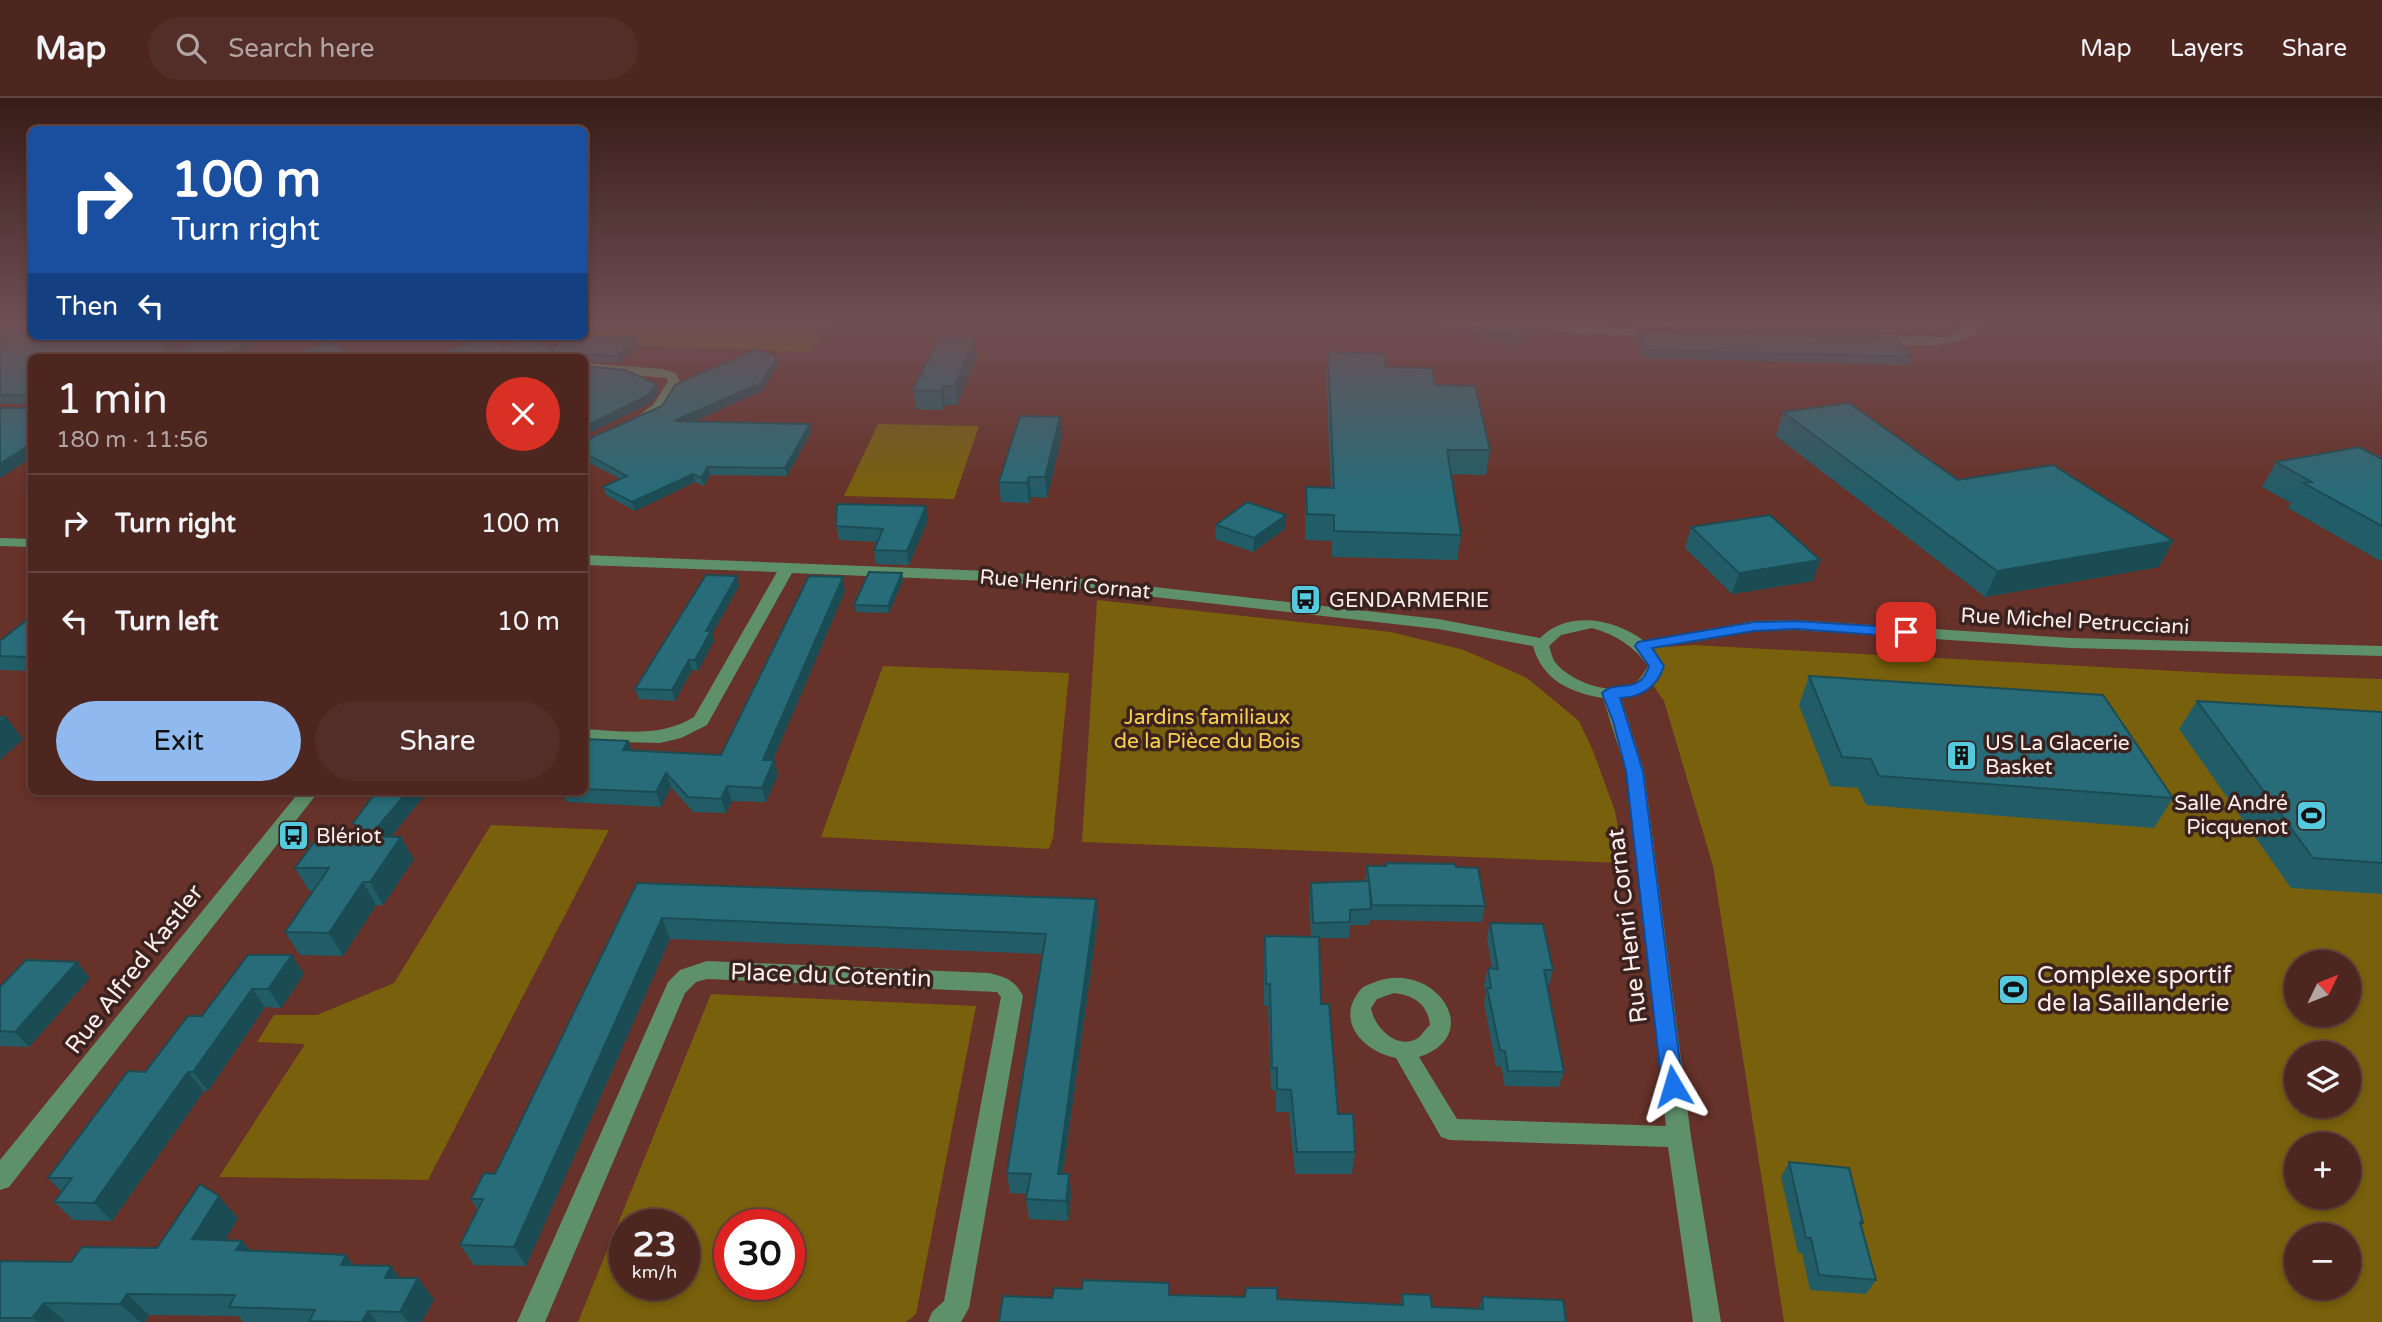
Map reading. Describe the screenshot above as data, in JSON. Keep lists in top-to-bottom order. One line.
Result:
{"streets":{"street":["Rue Henri Cornat","Rue Michel Petrucciani","Rue Alfred Kastler","Place du Cotentin"]},"crossings":[["Rue Henri Cornat","Rue Michel Petrucciani"]],"parks":["Jardins familiaux de la Pièce du Bois"],"places":{"bus stop":["GENDARMERIE","Blériot"],"building":["US La Glacerie Basket"],"sports":["Salle André Picquenot","Complexe sportif de la Saillanderie"]},"north":"top right","page":{"header":"Map","search":"Search here","nav":["Map","Layers","Share"],"turn":["100 m","Turn right"],"then":"Then","heading":["1 min","180 m · 11:56"],"list":[{"name":"Turn right","value":"100 m"},{"name":"Turn left","value":"10 m"}],"buttons":["Exit","Share"],"map_buttons":["+","−"],"speed":"23 km/h","limit":"30"}}
